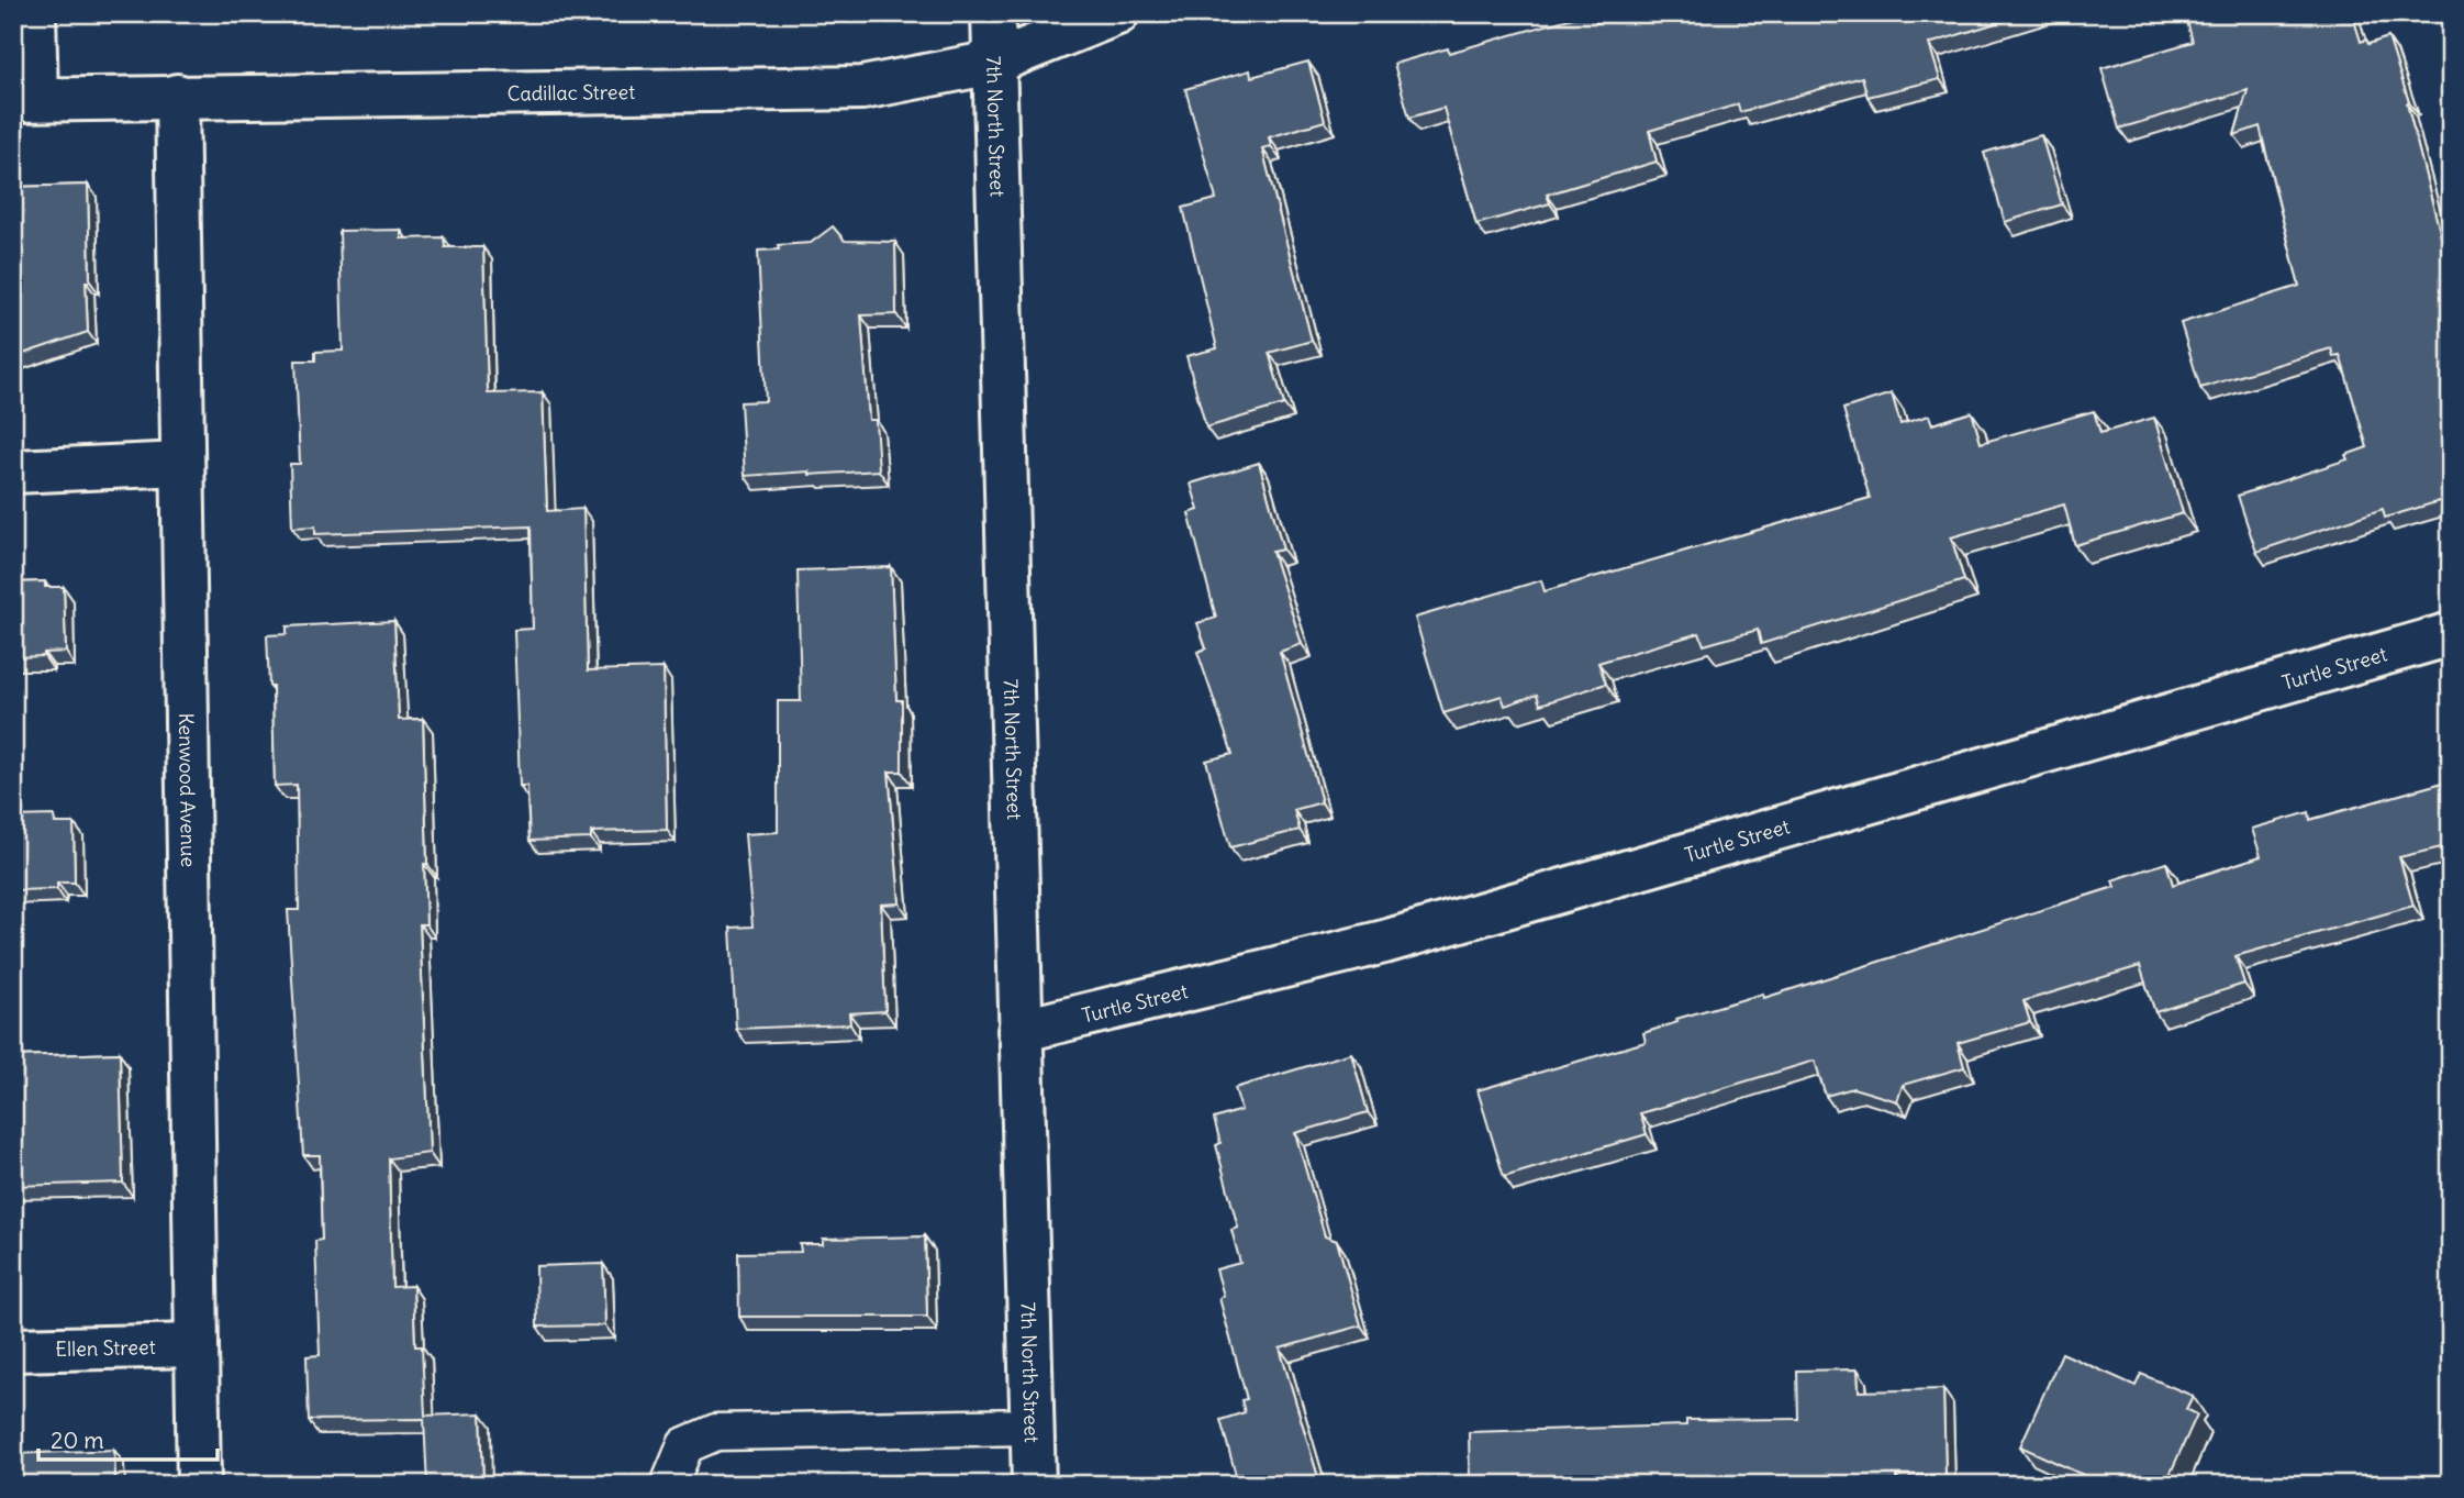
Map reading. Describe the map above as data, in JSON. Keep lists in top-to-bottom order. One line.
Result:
{"streets":{"street":["Cadillac Street","7th North Street","Turtle Street","Kenwood Avenue","Ellen Street"]},"crossings":[["Cadillac Street","7th North Street"],["Cadillac Street","Kenwood Avenue"],["7th North Street","Turtle Street"],["Kenwood Avenue","Ellen Street"]],"scale_bar":"20 m"}
